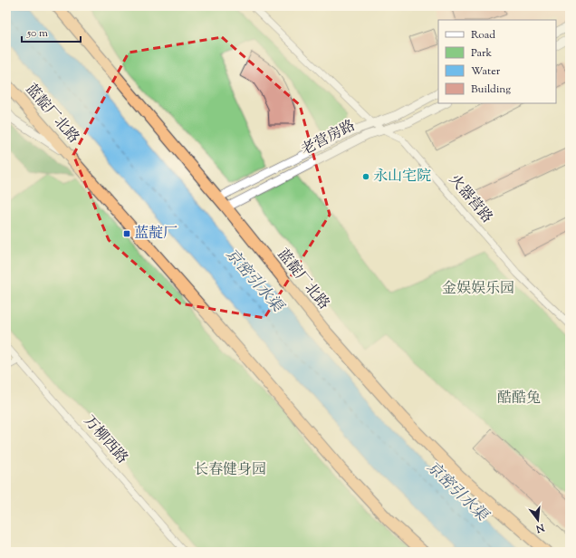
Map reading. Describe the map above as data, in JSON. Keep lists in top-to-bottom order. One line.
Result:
{"streets":{"highway":["蓝靛厂北路"],"street":["老营房路","火器营路","万柳西路"]},"crossings":[["蓝靛厂北路","老营房路"],["老营房路","火器营路"]],"water":["京密引水渠"],"parks":["金娱娱乐园","酷酷兔","长春健身园"],"places":{"other":["永山宅院"],"transit":["蓝靛厂"]},"legend":["Road","Park","Water","Building"],"scale_bar":"50 m","north":"bottom"}
